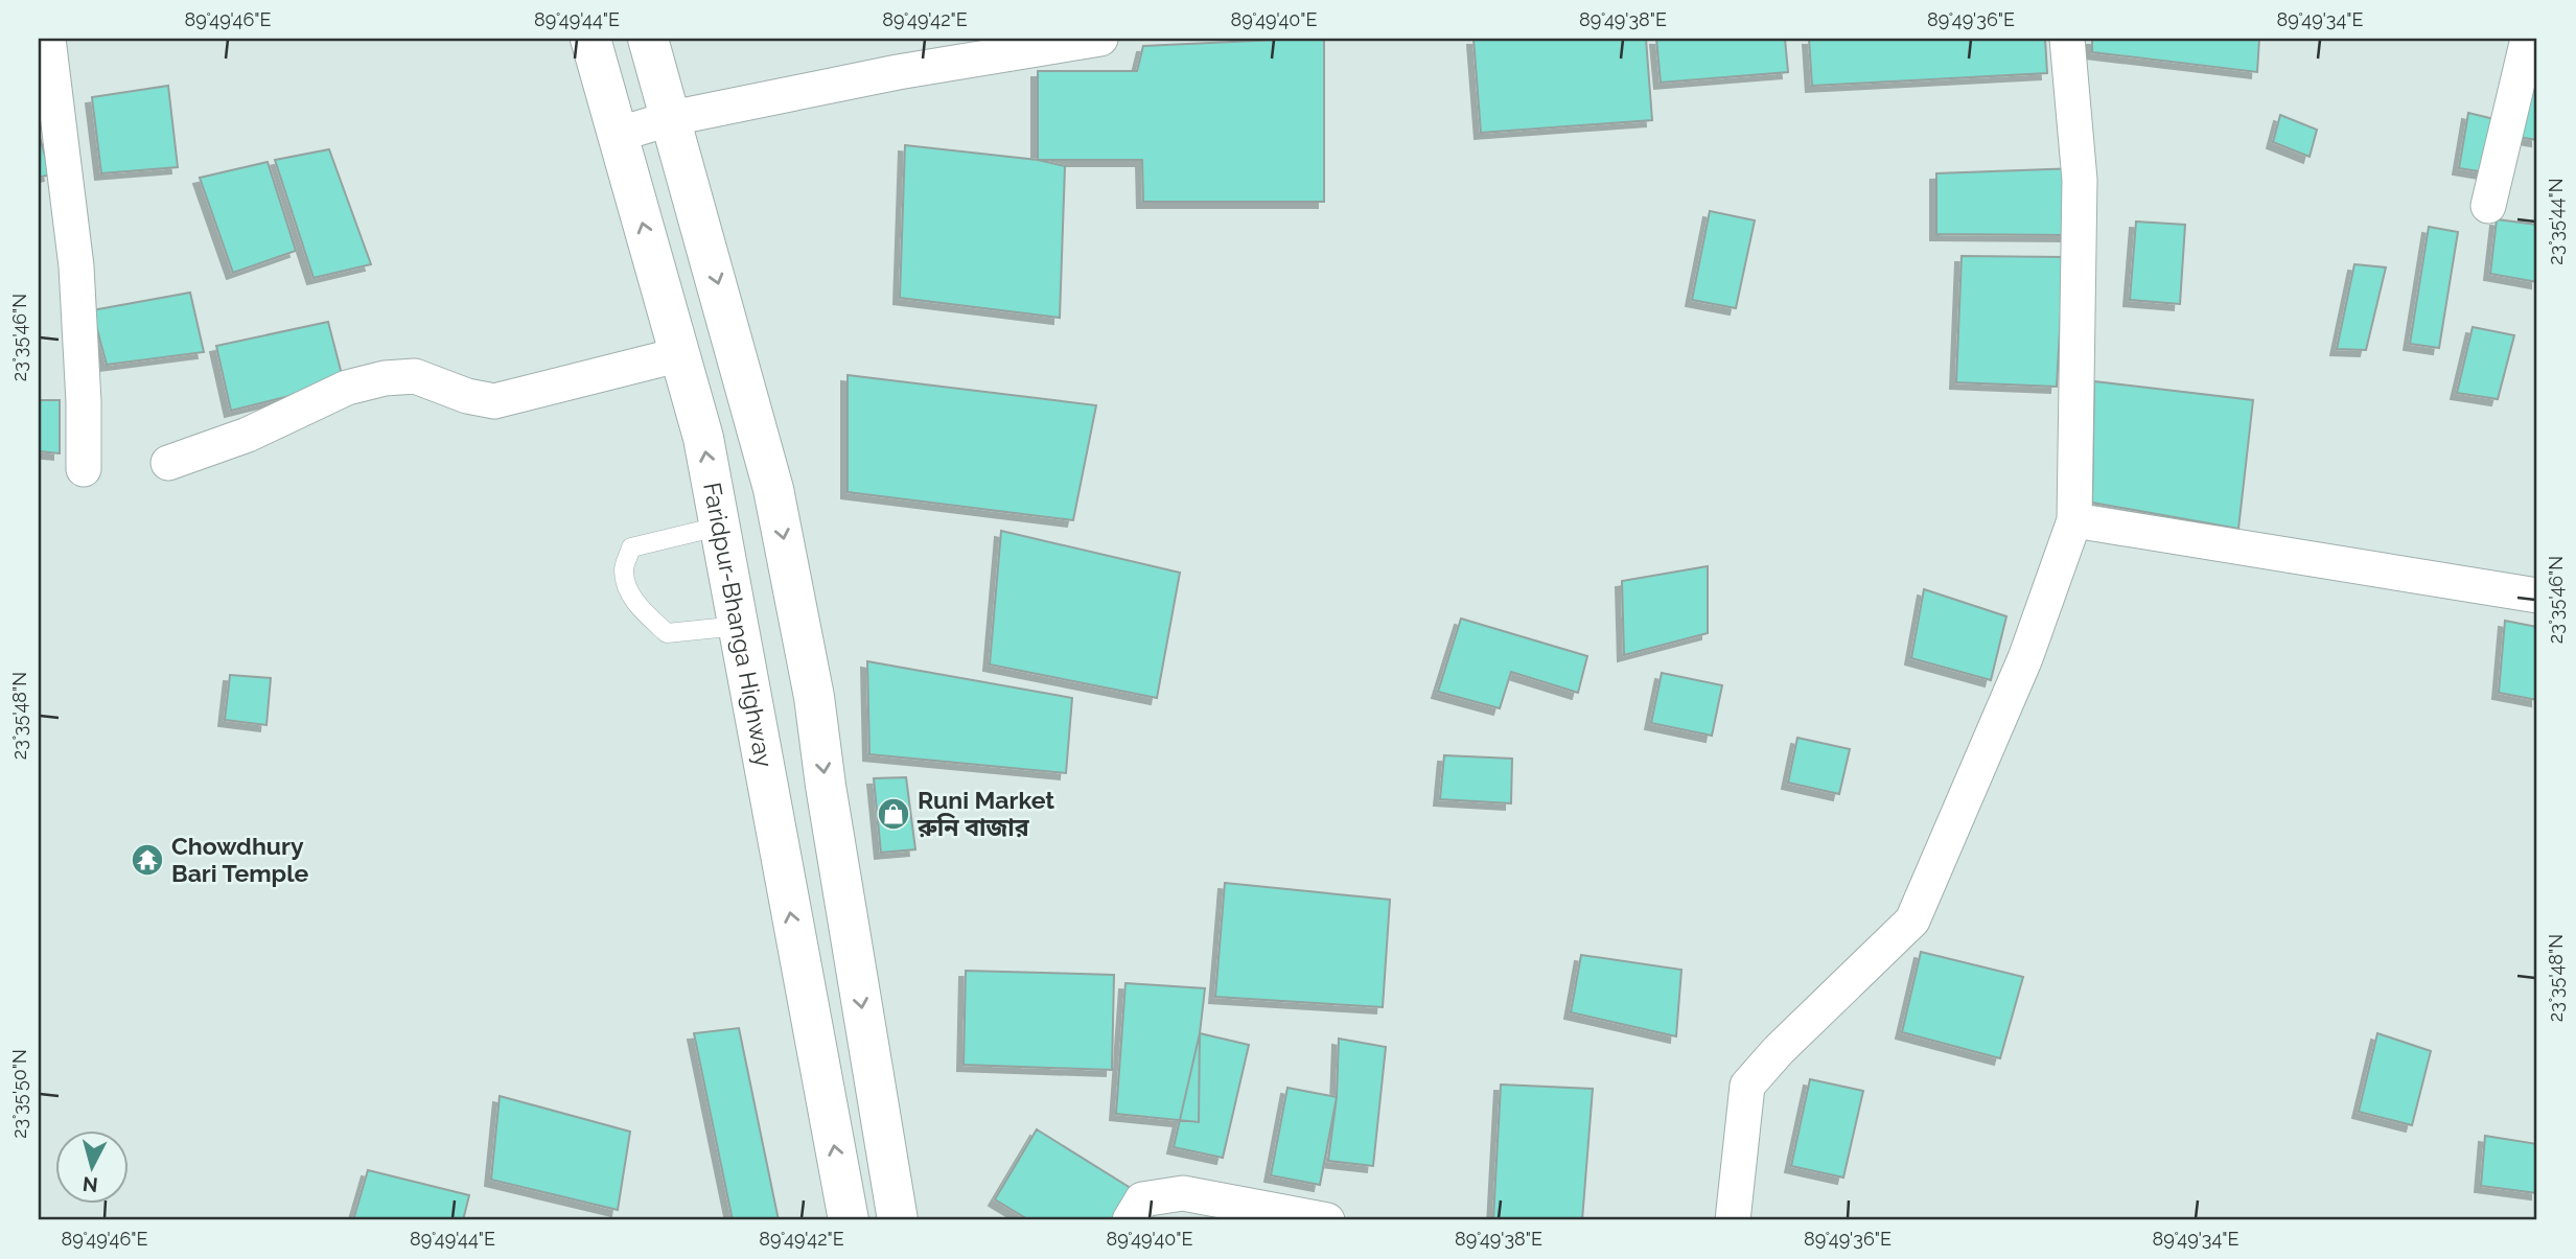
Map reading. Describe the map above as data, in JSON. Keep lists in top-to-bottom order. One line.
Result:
{"streets":{"highway":["Faridpur-Bhanga Highway"]},"places":{"shop":["Runi Market রুনি বাজার"],"temple":["Chowdhury Bari Temple"]},"north":"bottom","coordinates":["89°49'46\"E","89°49'44\"E","89°49'42\"E","89°49'40\"E","89°49'38\"E","89°49'36\"E","89°49'34\"E","23°35'44\"N","23°35'46\"N","23°35'48\"N","23°35'50\"N"]}
